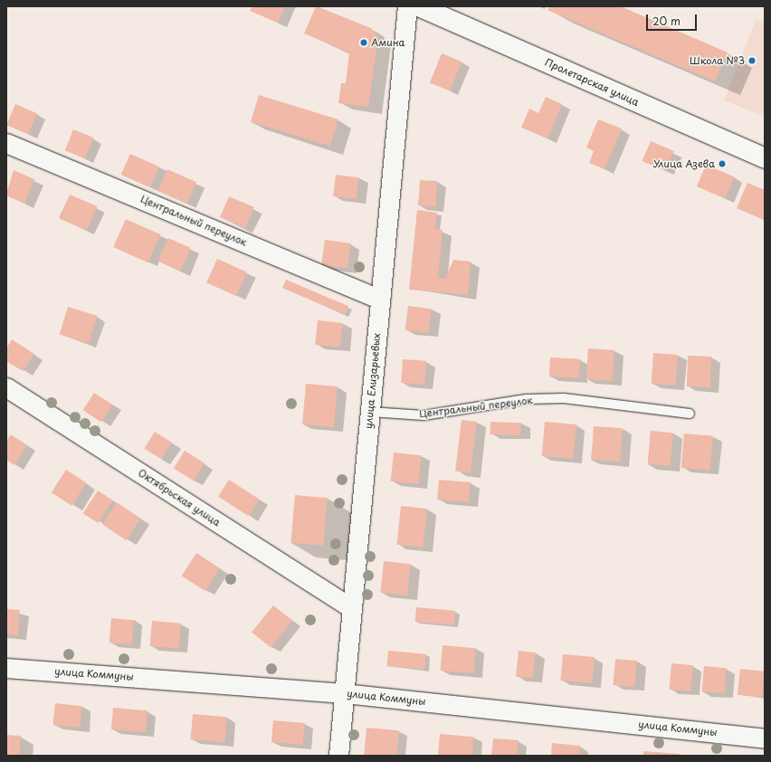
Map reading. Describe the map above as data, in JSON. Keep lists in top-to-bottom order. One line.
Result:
{"streets":{"street":["Пролетарская улица","Центральный переулок","улица Елизарьевых","Октябрьская улица","улица Коммуны"]},"crossings":[["Центральный переулок","улица Елизарьевых"],["улица Елизарьевых","Октябрьская улица"],["улица Елизарьевых","улица Коммуны"]],"places":["Амина","Школа №3","Улица Азева"],"scale_bar":"20 m"}
